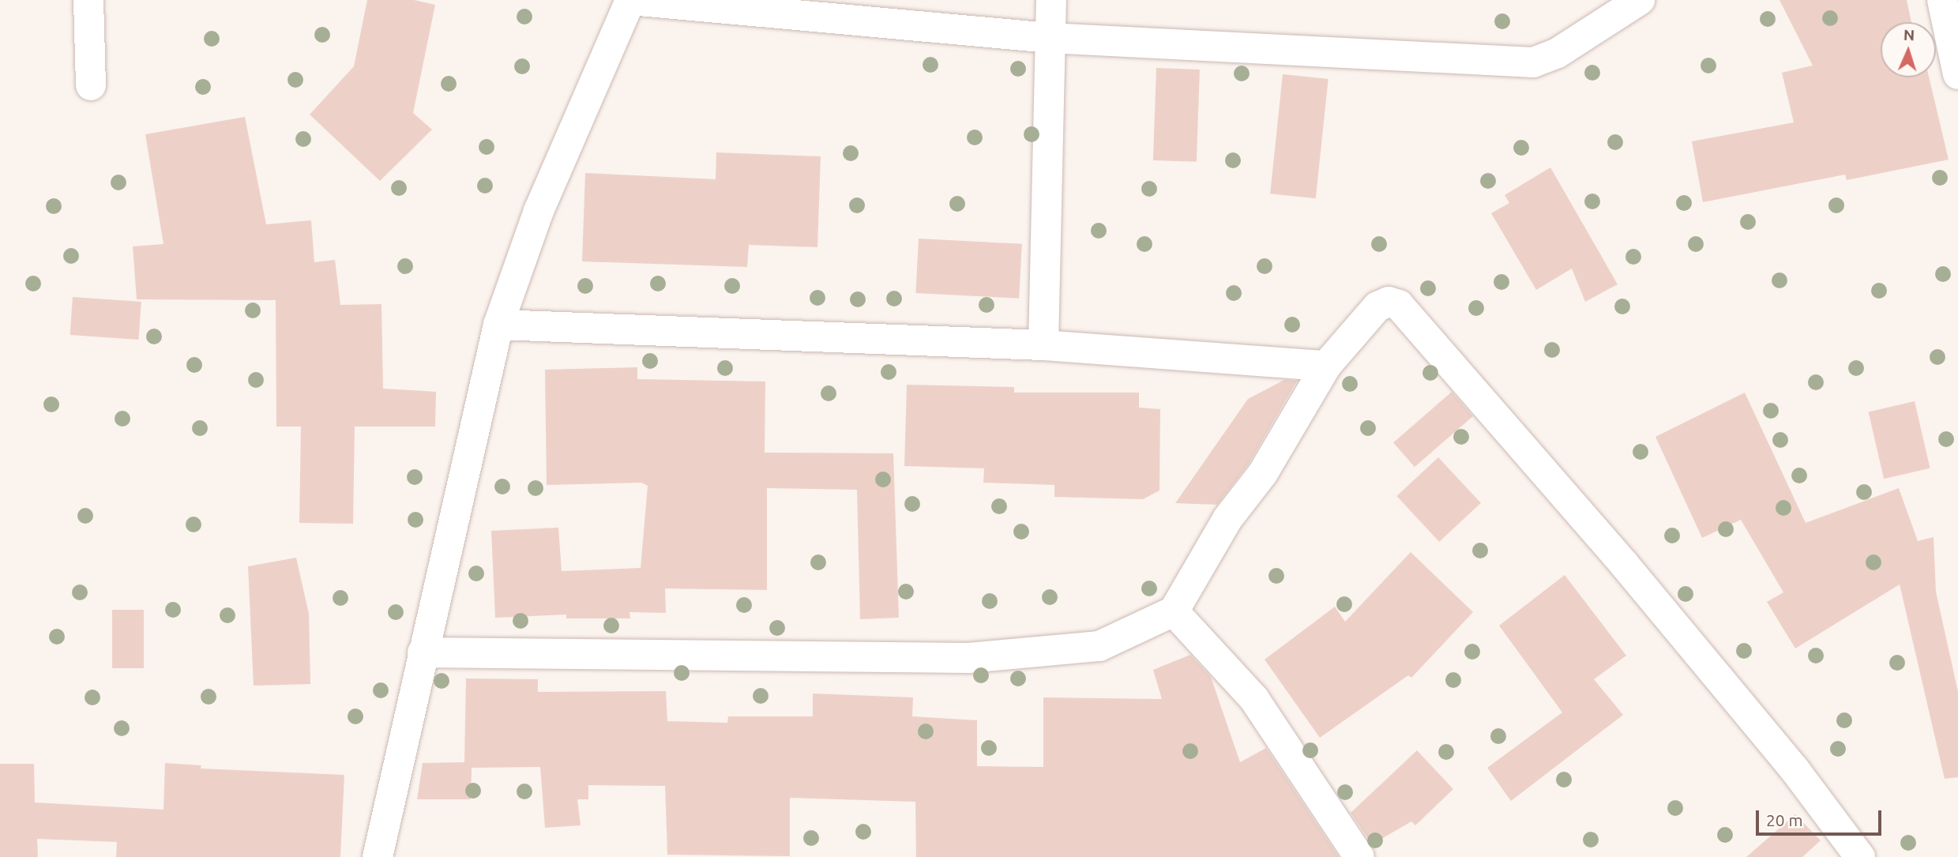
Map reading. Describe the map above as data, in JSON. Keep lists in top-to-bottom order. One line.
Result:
{"scale_bar":"20 m","north":"top"}
